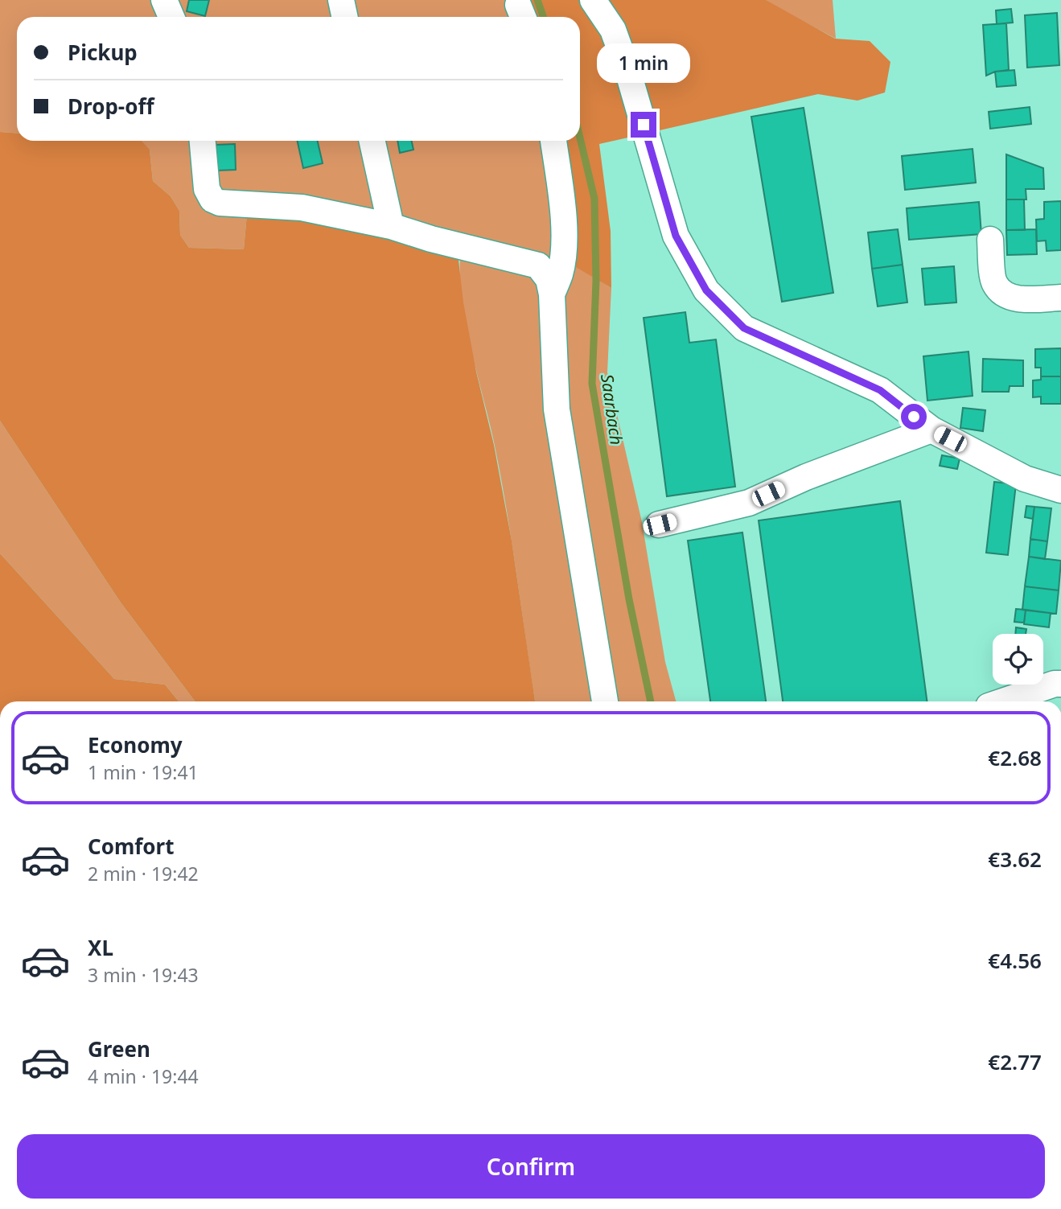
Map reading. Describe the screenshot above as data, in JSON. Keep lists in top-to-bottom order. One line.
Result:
{"water":["Saarbach"],"page":{"banner":["Pickup","Drop-off"],"bubble":"1 min","list":[{"name":"Economy","note":"1 min · 19:41","value":"€2.68"},{"name":"Comfort","note":"2 min · 19:42","value":"€3.62"},{"name":"XL","note":"3 min · 19:43","value":"€4.56"},{"name":"Green","note":"4 min · 19:44","value":"€2.77"}],"buttons":"Confirm"}}
